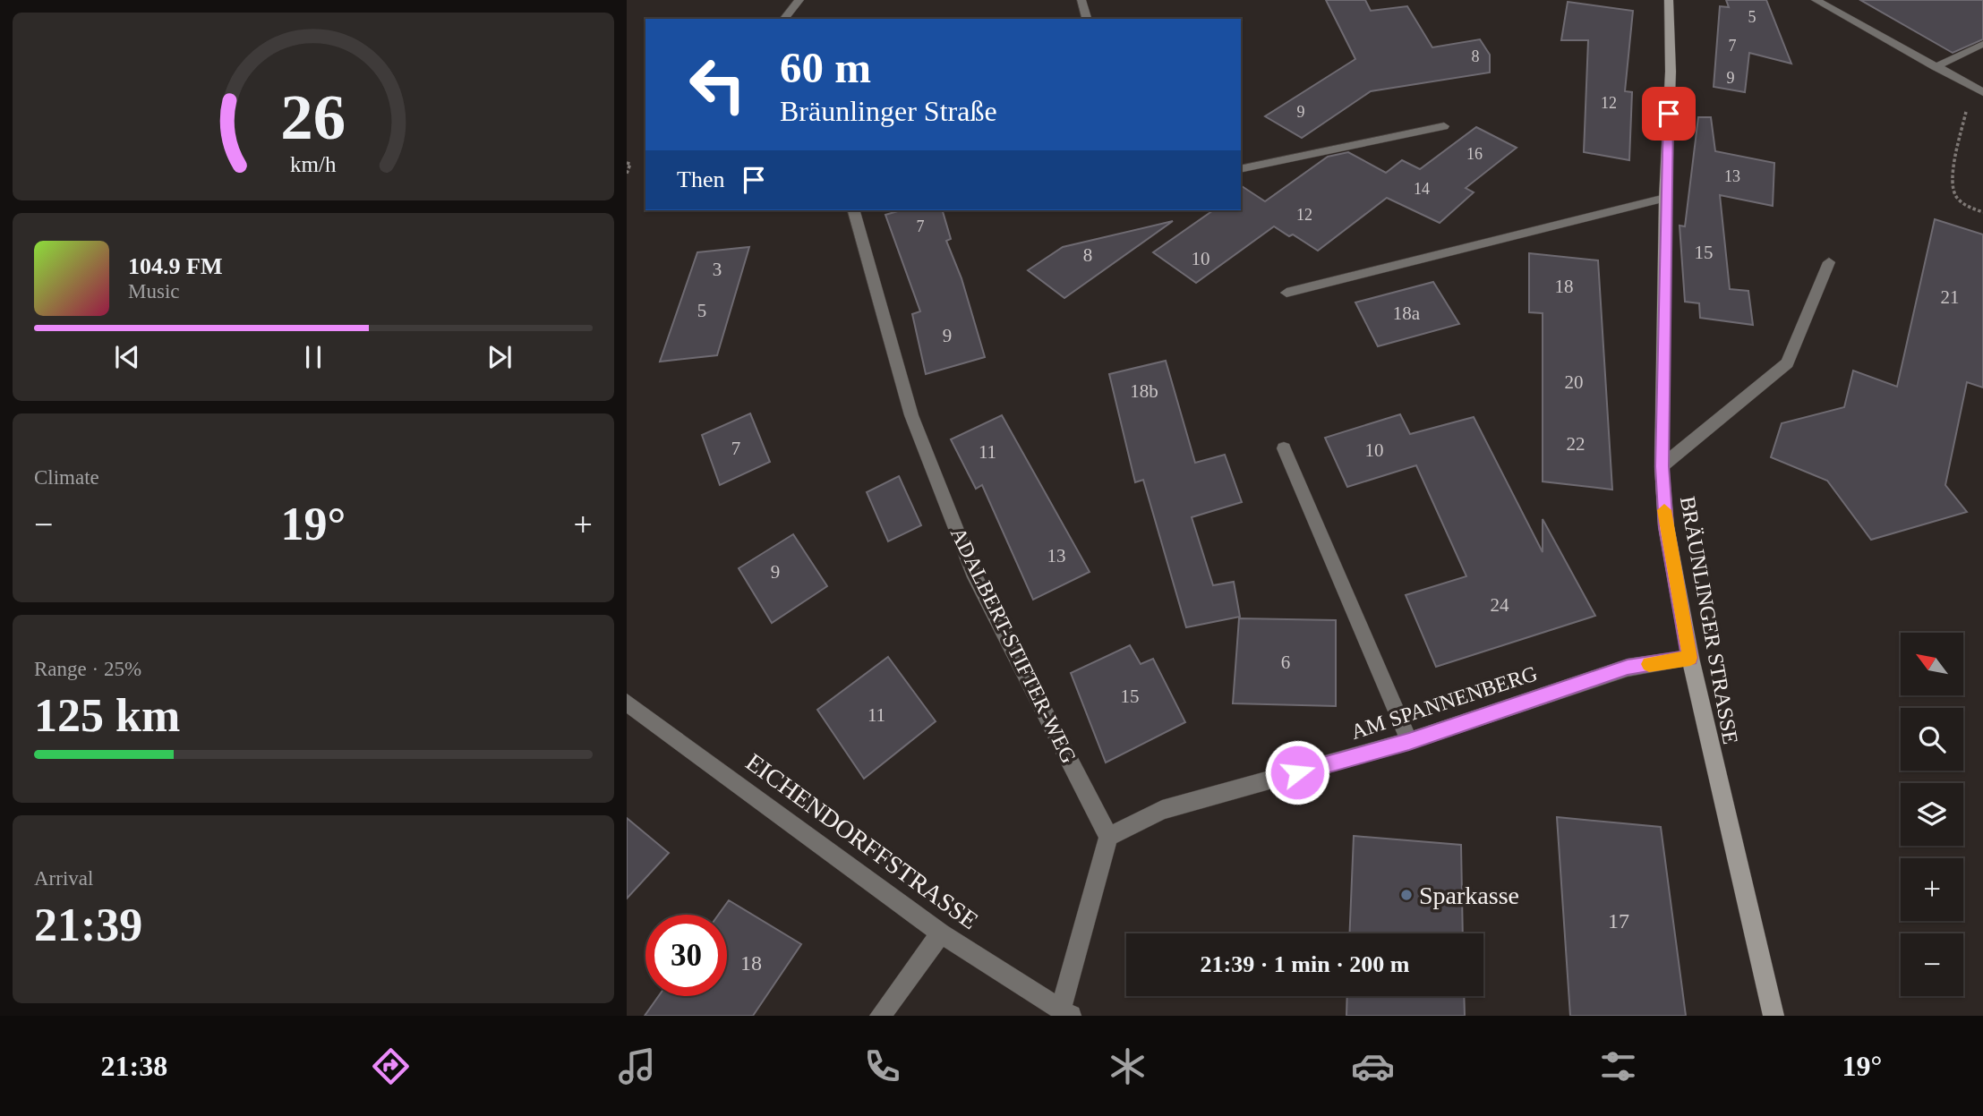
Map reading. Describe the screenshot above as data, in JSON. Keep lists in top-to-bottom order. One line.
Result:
{"streets":{"main road":["BRÄUNLINGER STRASSE"],"street":["ADALBERT-STIFTER-WEG","AM SPANNENBERG","EICHENDORFFSTRASSE"]},"crossings":[["BRÄUNLINGER STRASSE","AM SPANNENBERG"],["ADALBERT-STIFTER-WEG","AM SPANNENBERG"]],"places":["Sparkasse"],"house_numbers":["5","7","8","9","12","9","16","13","14","12","7","15","8","10","3","18","21","5","18a","9","20","18b","22","7","10","11","13","9","24","6","15","11","17","18"],"north":"top left","page":{"turn":["60 m","Bräunlinger Straße"],"then":"Then","song":["104.9 FM","Music"],"tile":["Climate",["Range · 25%","125 km"],["Arrival","21:39"]],"heat":["−","19°","+"],"map_buttons":["+","−"],"limit":"30","trip":"21:39 · 1 min · 200 m","tabs":["21:38","19°"],"gauge":["26","km/h"]}}
